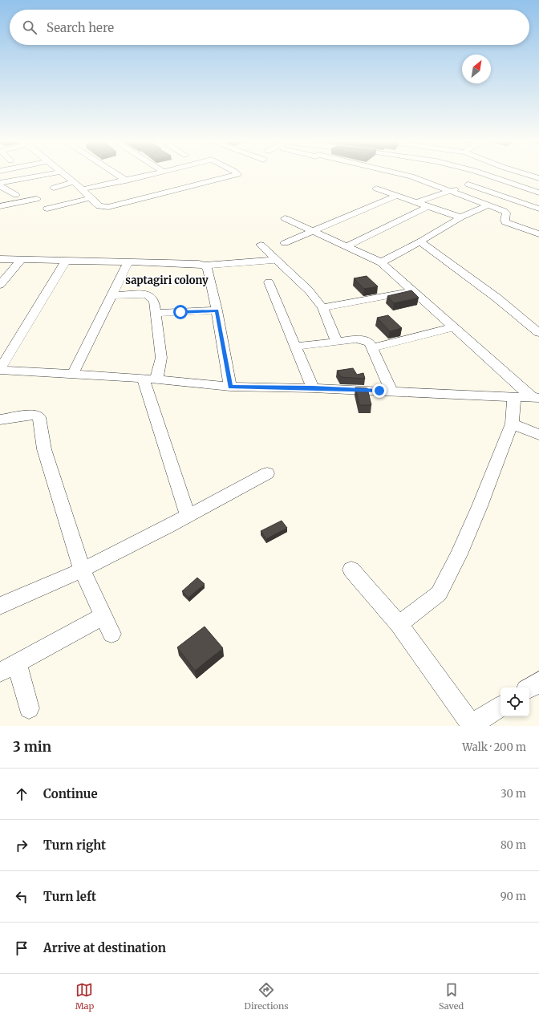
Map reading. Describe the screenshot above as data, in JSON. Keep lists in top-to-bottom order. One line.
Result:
{"districts":["saptagiri colony"],"north":"top right","page":{"search":"Search here","heading":["3 min","Walk · 200 m"],"list":[["Continue","30 m"],["Turn right","80 m"],["Turn left","90 m"],"Arrive at destination"],"nav":["Map","Directions","Saved"]}}
